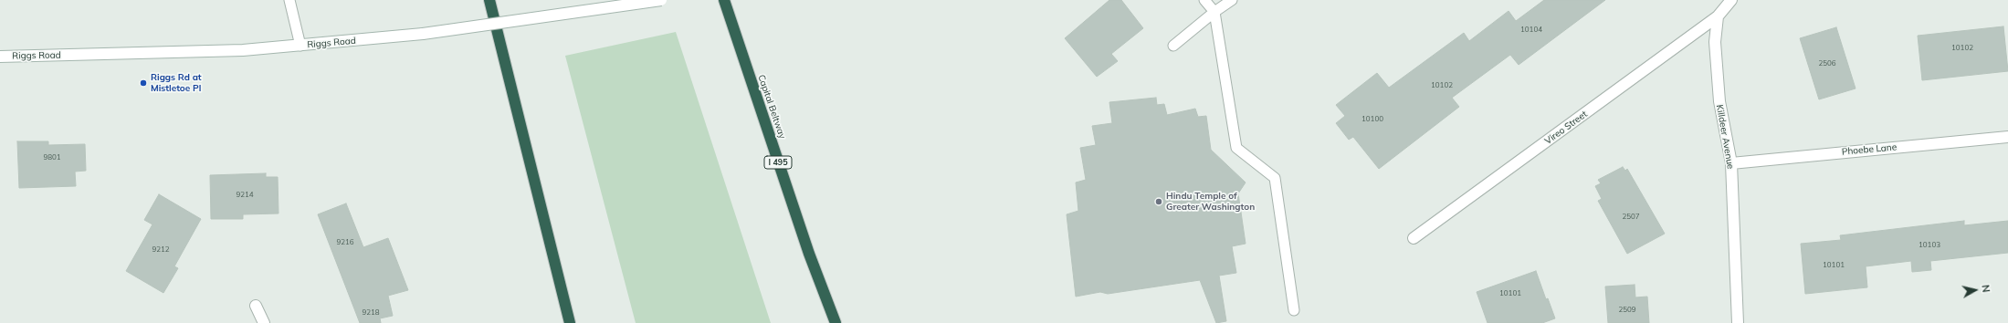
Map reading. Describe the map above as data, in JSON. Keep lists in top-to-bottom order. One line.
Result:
{"streets":{"highway":["Capital Beltway","I 495"],"street":["Riggs Road","Vireo Street","Killdeer Avenue","Phoebe Lane"]},"crossings":[["Vireo Street","Killdeer Avenue"],["Killdeer Avenue","Phoebe Lane"]],"places":["Riggs Rd at Mistletoe Pl","Hindu Temple of Greater Washington"],"house_numbers":["10104","10102","2506","10102","10100","9801","9214","2507","9216","10103","9212","10101","10101","2509","9218"],"north":"right"}
